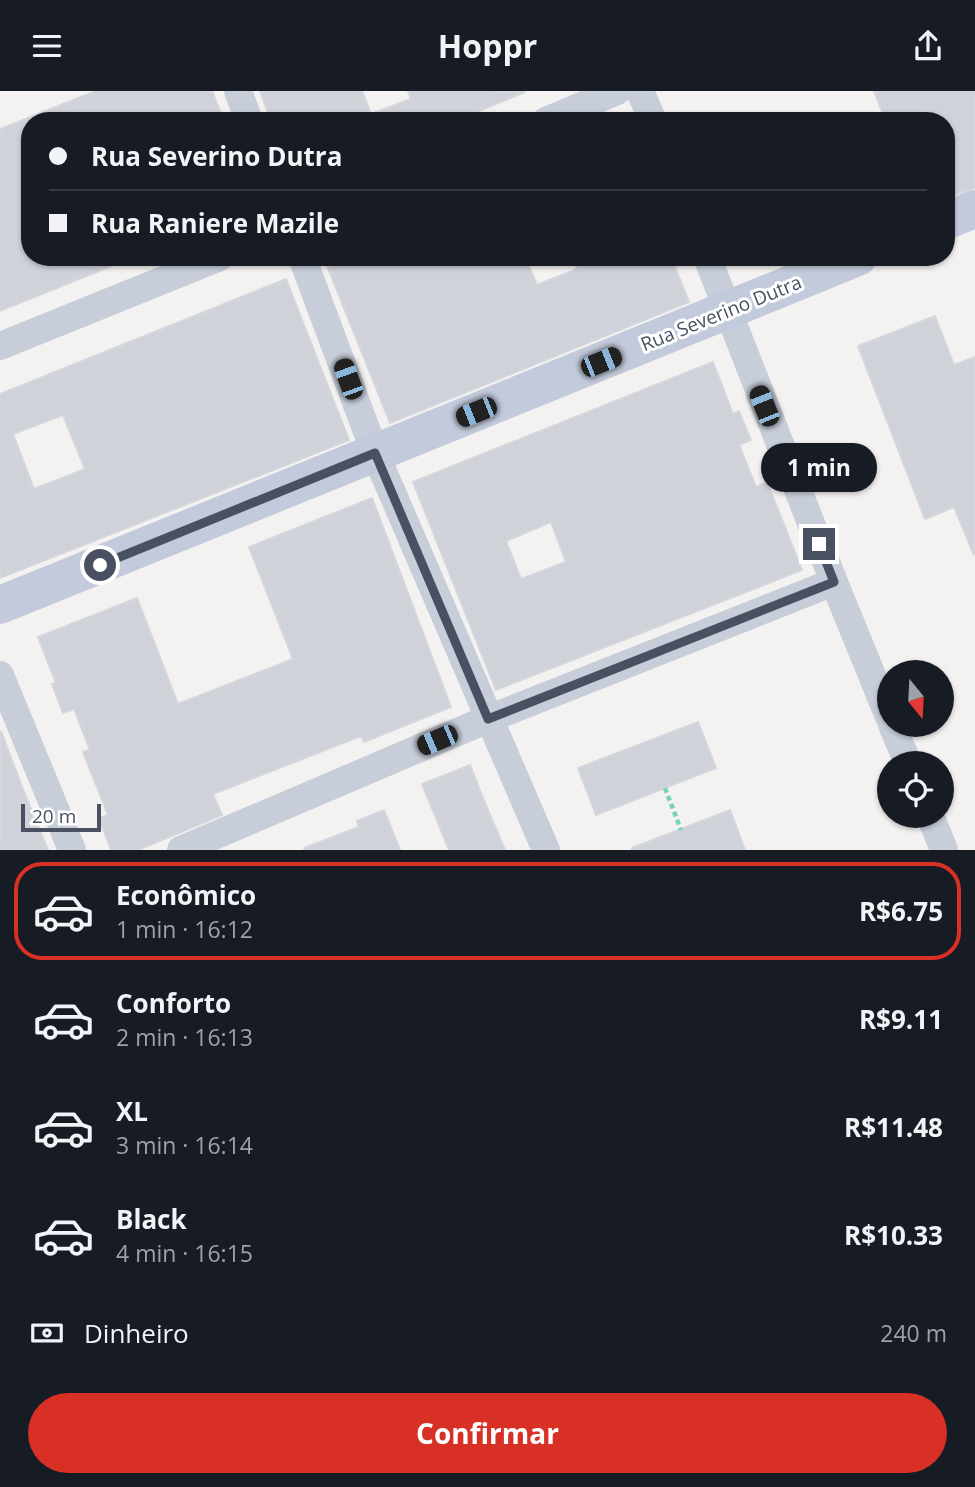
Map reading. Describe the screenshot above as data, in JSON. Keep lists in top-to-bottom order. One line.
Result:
{"streets":{"street":["Rua Severino Dutra"]},"scale_bar":"20 m","north":"bottom","page":{"header":"Hoppr","banner":["Rua Severino Dutra","Rua Raniere Mazile"],"bubble":"1 min","scale":"20 m","list":[{"name":"Econômico","note":"1 min · 16:12","value":"R$6.75"},{"name":"Conforto","note":"2 min · 16:13","value":"R$9.11"},{"name":"XL","note":"3 min · 16:14","value":"R$11.48"},{"name":"Black","note":"4 min · 16:15","value":"R$10.33"}],"pay":["Dinheiro","240 m"],"buttons":"Confirmar"}}
